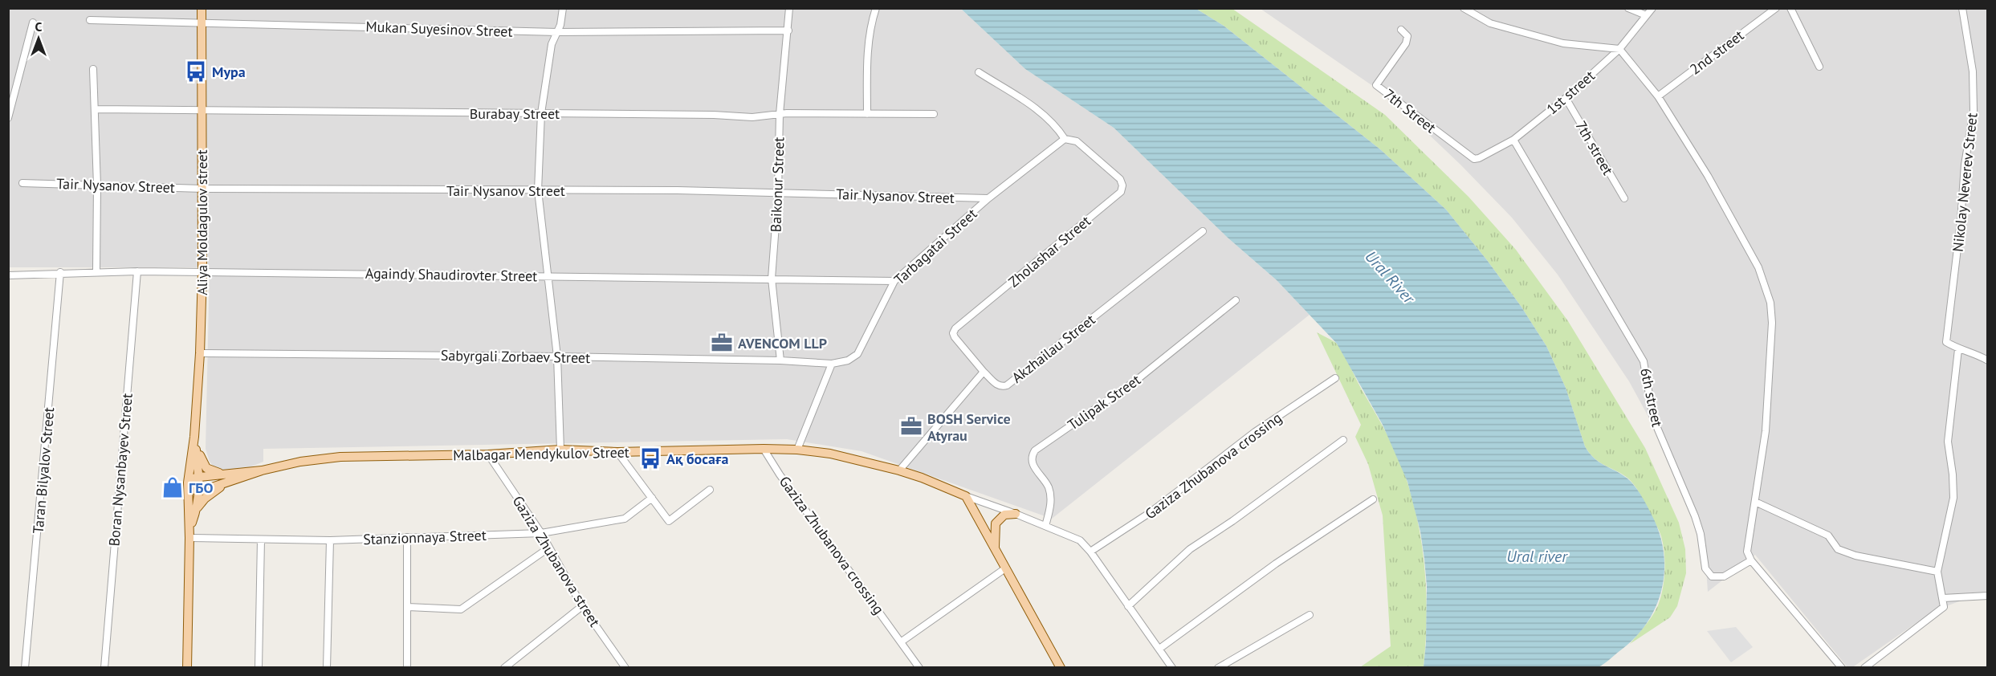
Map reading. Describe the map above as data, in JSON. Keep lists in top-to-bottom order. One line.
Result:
{"streets":{"main road":["Aliya Moldagulov street","Malbagar Mendykulov Street"],"street":["Mukan Suyesinov Street","2nd street","1st street","7th Street","Burabay Street","7th street","Nikolay Neverev Street","Baikonur Street","Tair Nysanov Street","Tarbagatai Street","Zholashar Street","Againdy Shaudirovter Street","Akzhailau Street","Sabyrgali Zorbaev Street","6th street","Tulipak Street","Gaziza Zhubanova crossing","Boran Nysanbayev Street","Taran Bilyalov Street","Stanzionnaya Street","Gaziza Zhubanova street"]},"crossings":[["Mukan Suyesinov Street","Baikonur Street"],["Mukan Suyesinov Street","Aliya Moldagulov street"],["1st street","7th Street"],["1st street","7th street"],["1st street","6th street"],["Burabay Street","Baikonur Street"],["Burabay Street","Aliya Moldagulov street"],["Baikonur Street","Tair Nysanov Street"],["Baikonur Street","Againdy Shaudirovter Street"],["Baikonur Street","Sabyrgali Zorbaev Street"],["Tair Nysanov Street","Aliya Moldagulov street"],["Tair Nysanov Street","Tarbagatai Street"],["Aliya Moldagulov street","Againdy Shaudirovter Street"],["Aliya Moldagulov street","Sabyrgali Zorbaev Street"],["Aliya Moldagulov street","Malbagar Mendykulov Street"],["Aliya Moldagulov street","Stanzionnaya Street"],["Tarbagatai Street","Zholashar Street"],["Tarbagatai Street","Againdy Shaudirovter Street"],["Tarbagatai Street","Sabyrgali Zorbaev Street"],["Zholashar Street","Akzhailau Street"],["Againdy Shaudirovter Street","Boran Nysanbayev Street"],["Againdy Shaudirovter Street","Taran Bilyalov Street"],["Malbagar Mendykulov Street","Gaziza Zhubanova crossing"],["Malbagar Mendykulov Street","Gaziza Zhubanova street"],["Stanzionnaya Street","Gaziza Zhubanova street"]],"water":["Ural River","Ural river"],"places":{"bus stop":["Мура","Ақ босаға"],"office":["AVENCOM LLP","BOSH Service Atyrau"],"shop":["ГБО"]},"north":"top"}
